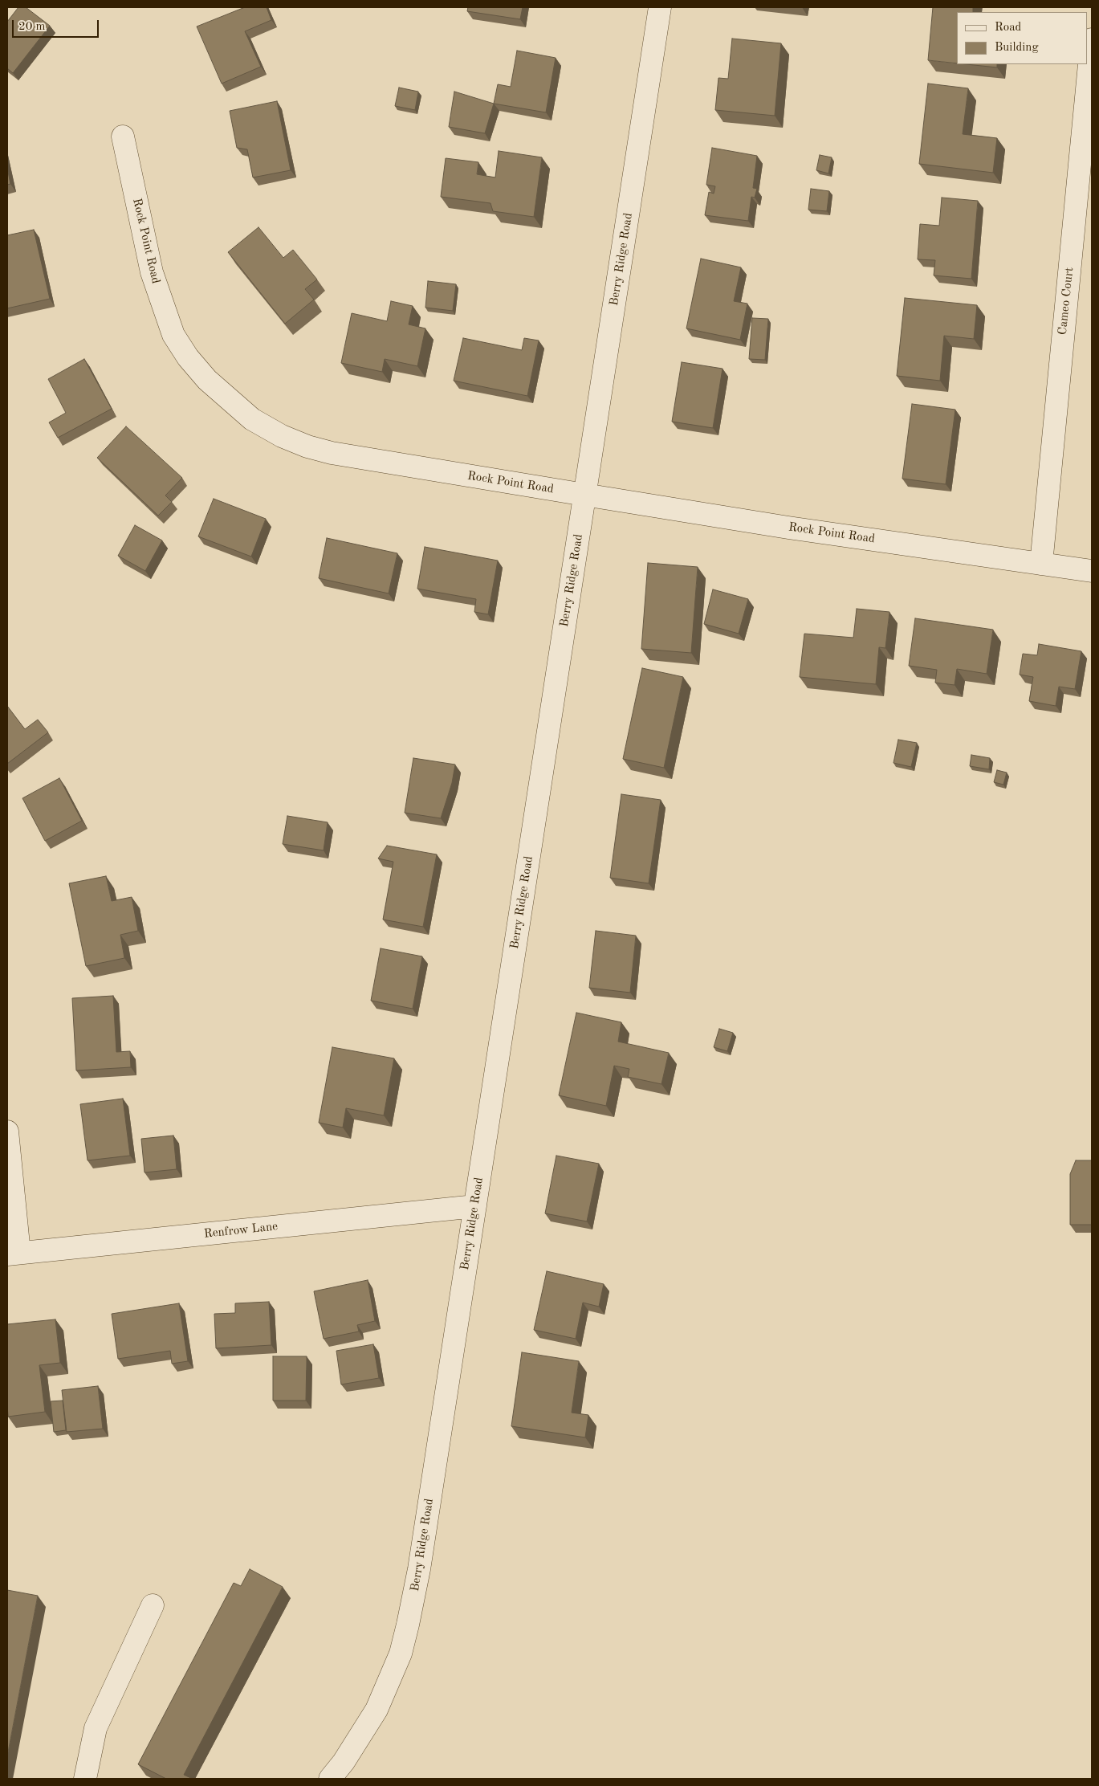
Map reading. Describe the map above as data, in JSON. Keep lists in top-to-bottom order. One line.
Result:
{"streets":{"street":["Rock Point Road","Berry Ridge Road","Cameo Court","Renfrow Lane"]},"crossings":[["Rock Point Road","Berry Ridge Road"],["Rock Point Road","Cameo Court"],["Berry Ridge Road","Renfrow Lane"]],"legend":["Road","Building"],"scale_bar":"20 m"}
